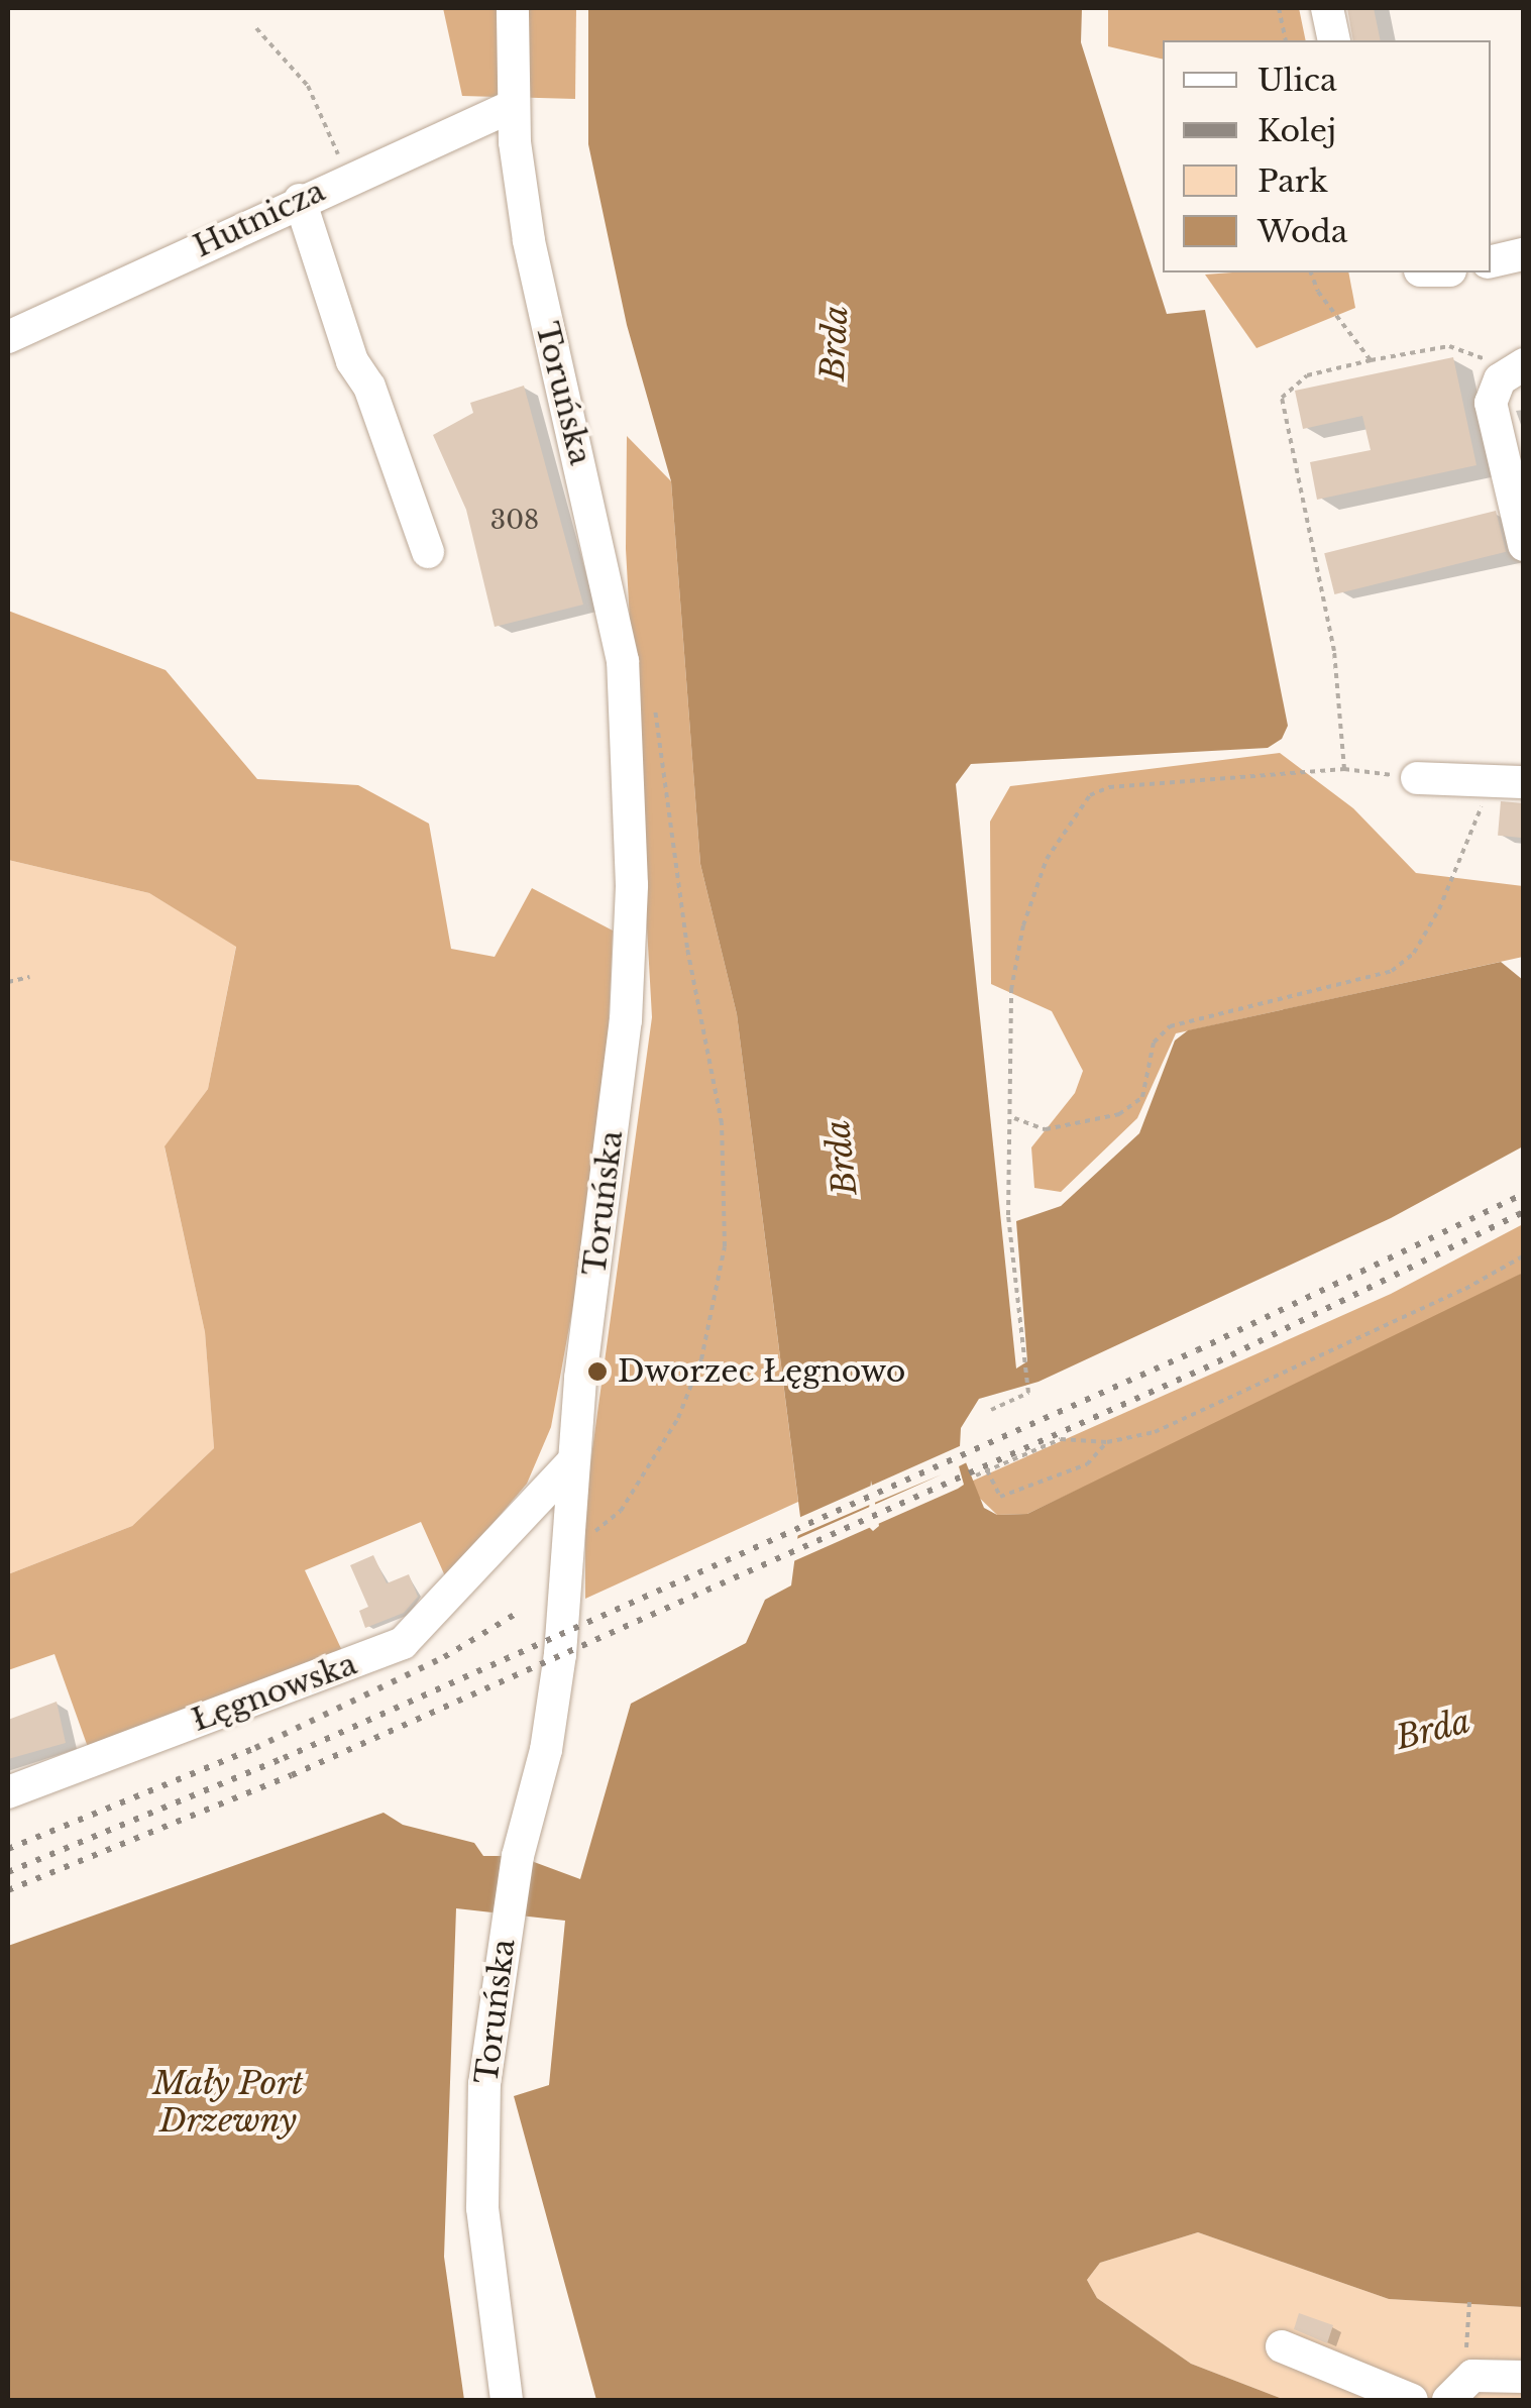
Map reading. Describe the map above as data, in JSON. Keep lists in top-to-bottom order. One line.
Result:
{"streets":{"street":["Hutnicza","Toruńska","Łęgnowska"]},"crossings":[["Hutnicza","Toruńska"],["Toruńska","Łęgnowska"]],"water":["Brda","Mały Port Drzewny"],"places":["Dworzec Łęgnowo"],"house_numbers":["308"],"legend":["Ulica","Kolej","Park","Woda"]}
